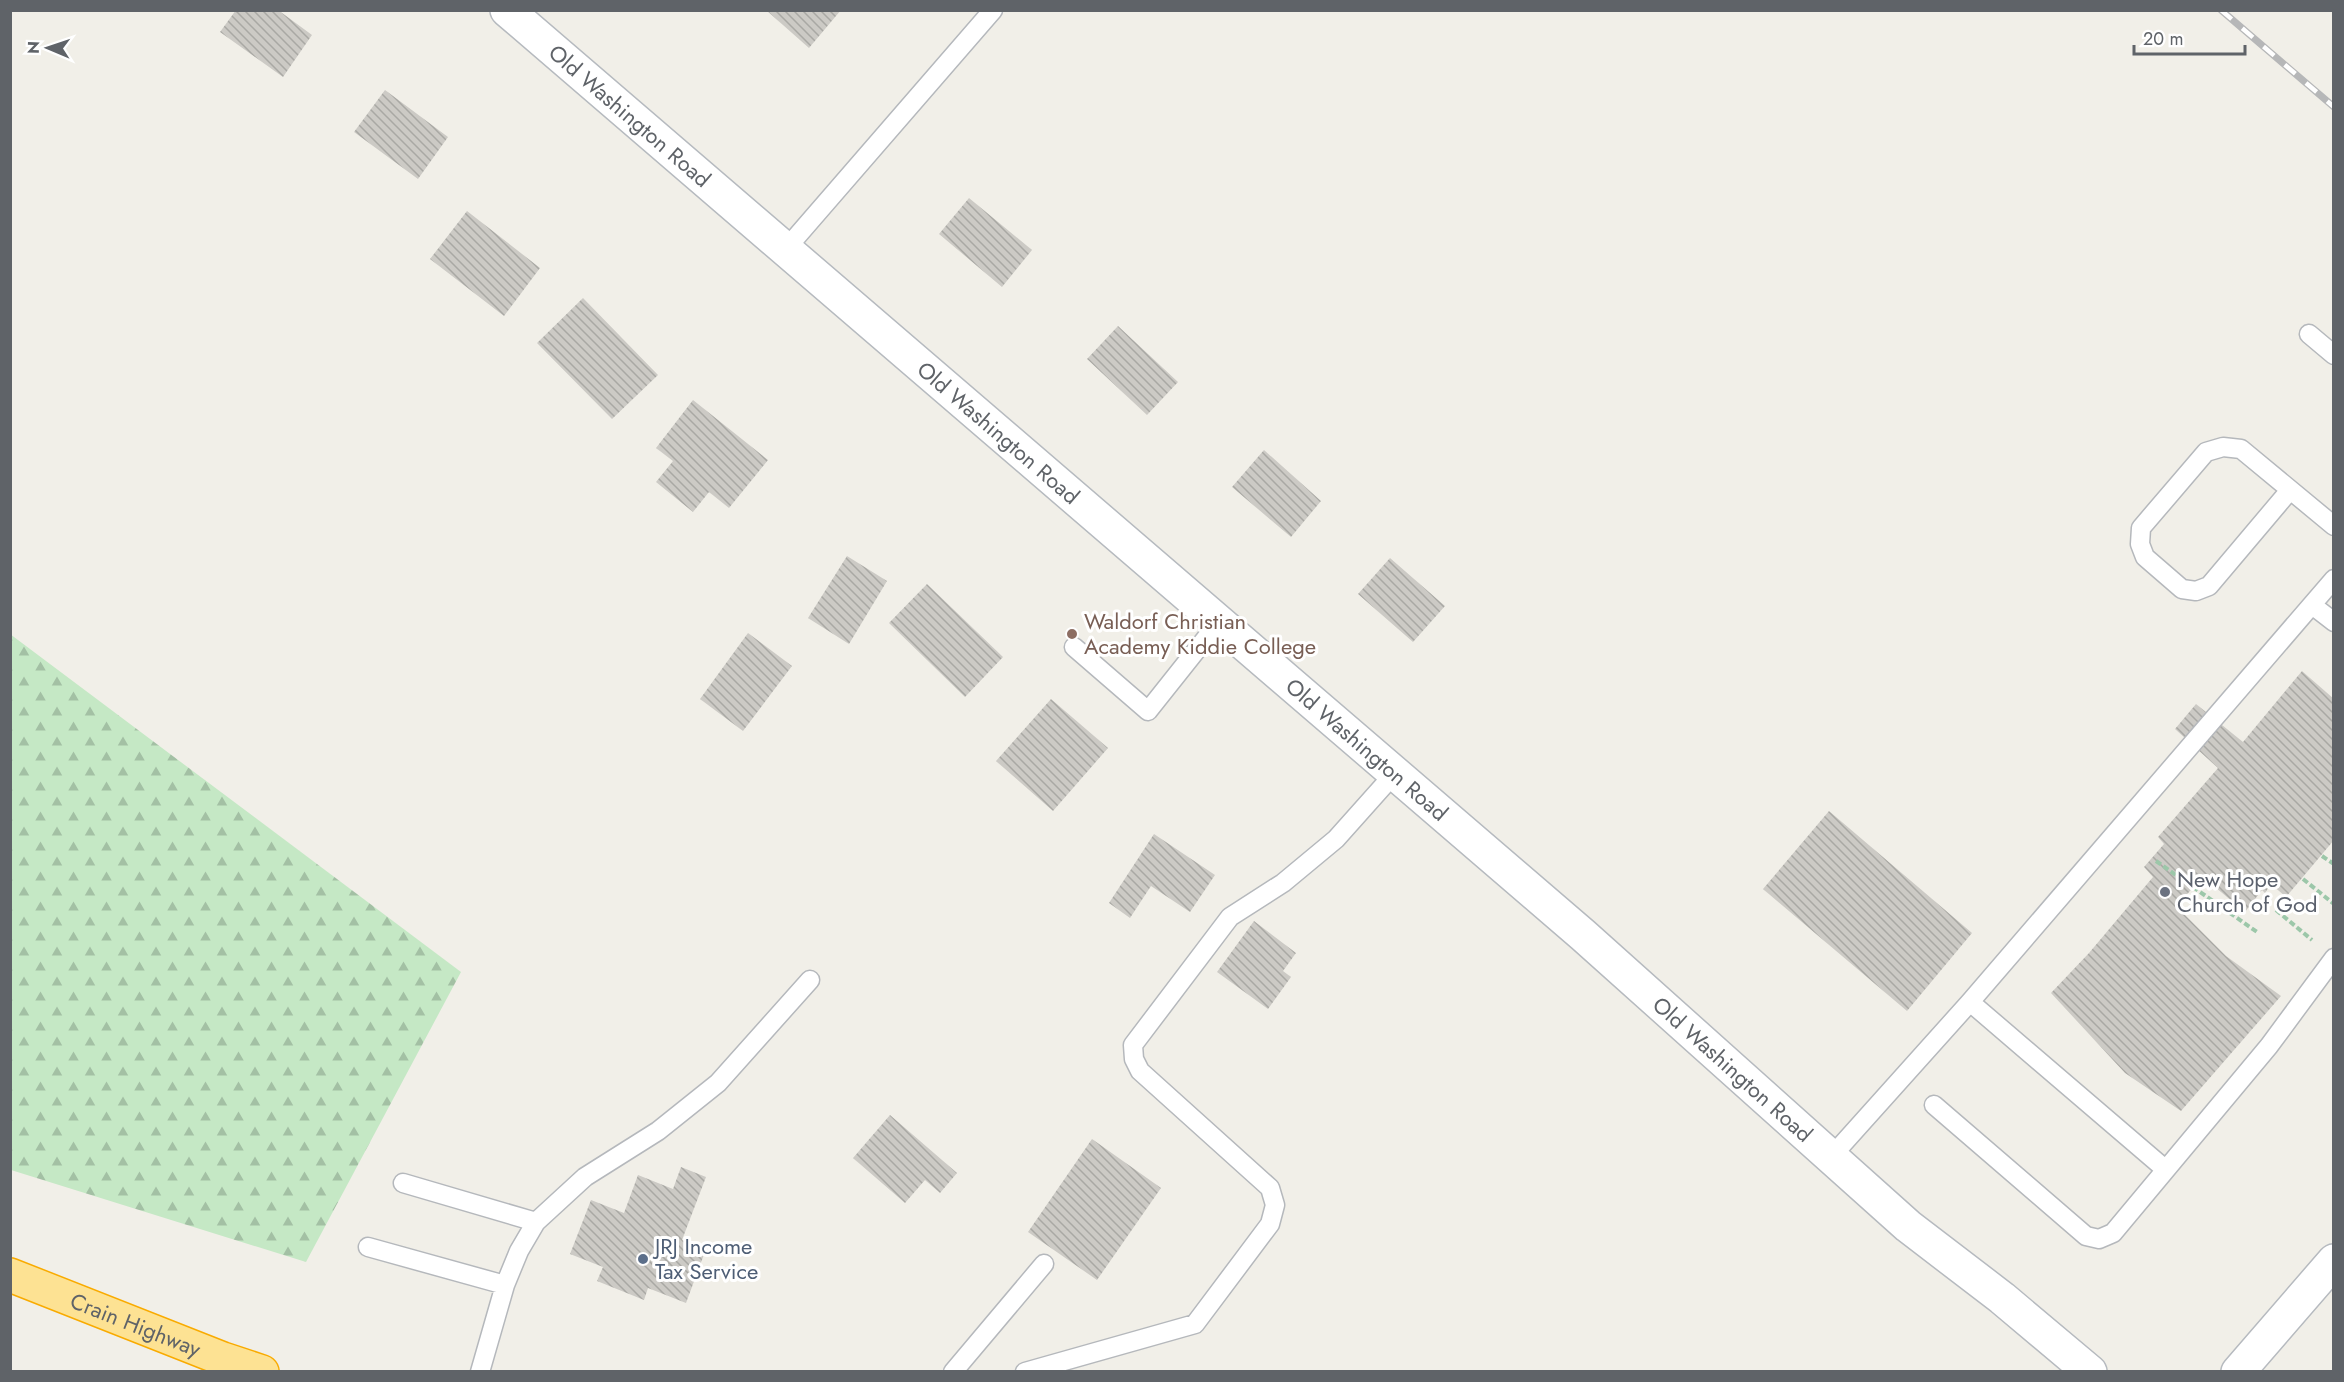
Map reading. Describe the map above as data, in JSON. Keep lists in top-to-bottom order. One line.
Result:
{"streets":{"highway":["Crain Highway"],"main road":["Old Washington Road"]},"places":["Waldorf Christian Academy Kiddie College","New Hope Church of God","JRJ Income Tax Service"],"scale_bar":"20 m","north":"left"}
